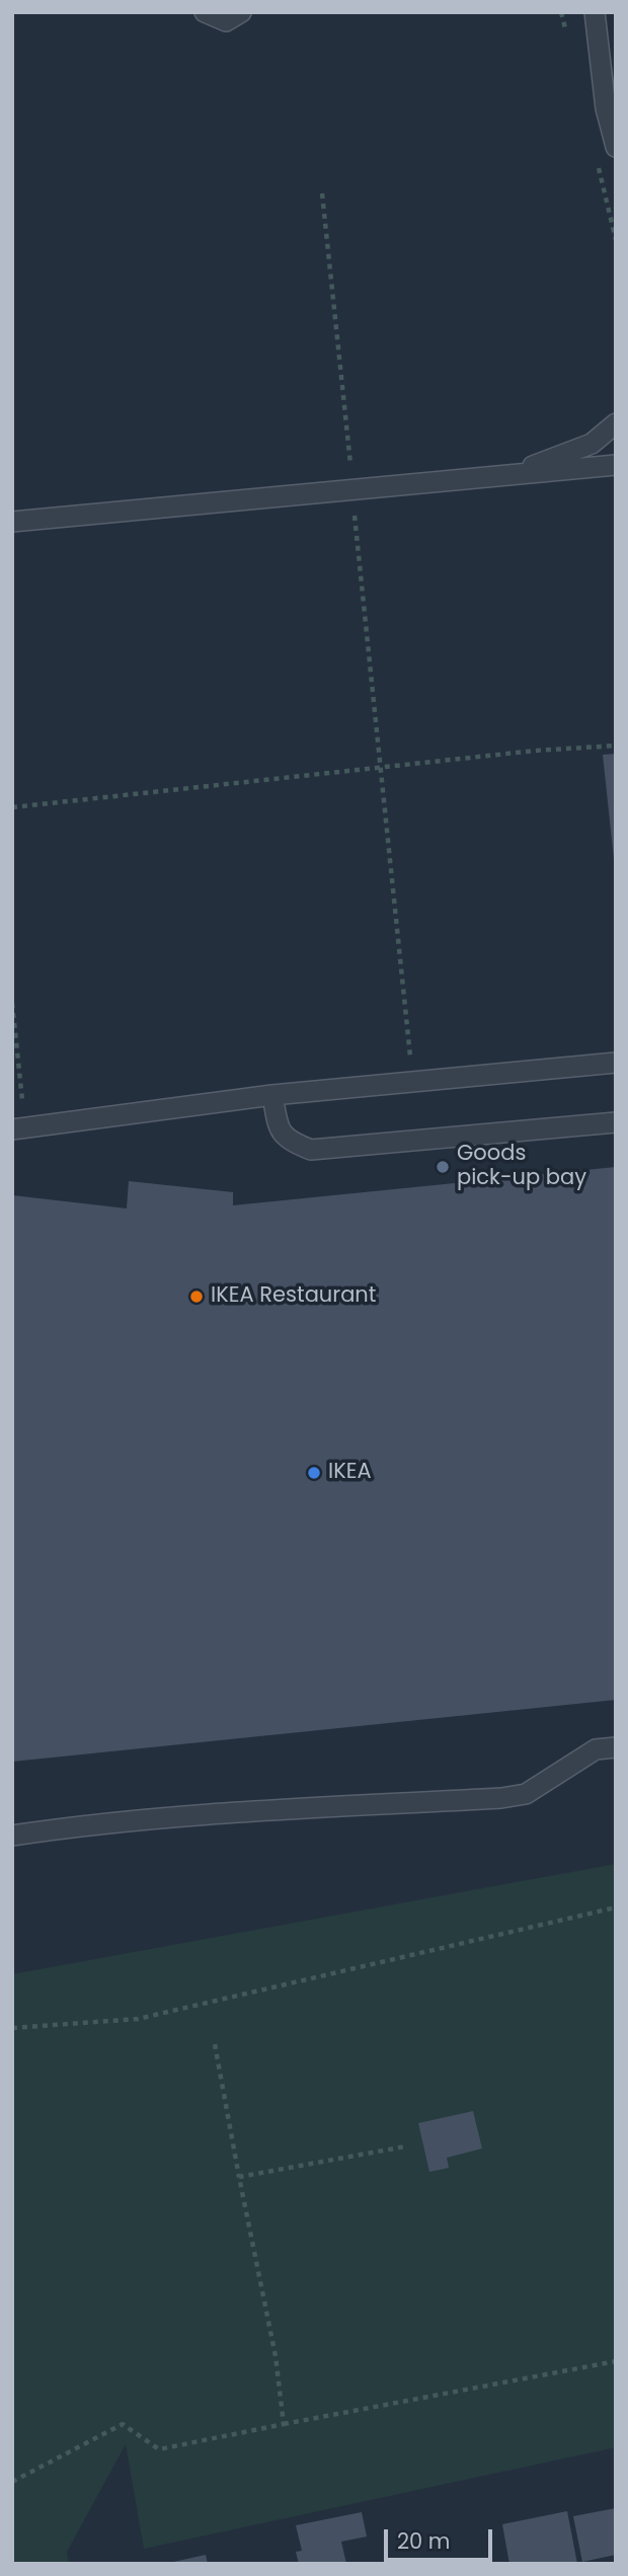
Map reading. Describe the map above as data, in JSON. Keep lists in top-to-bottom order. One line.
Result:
{"places":["Goods pick-up bay","IKEA Restaurant","IKEA"],"scale_bar":"20 m"}
